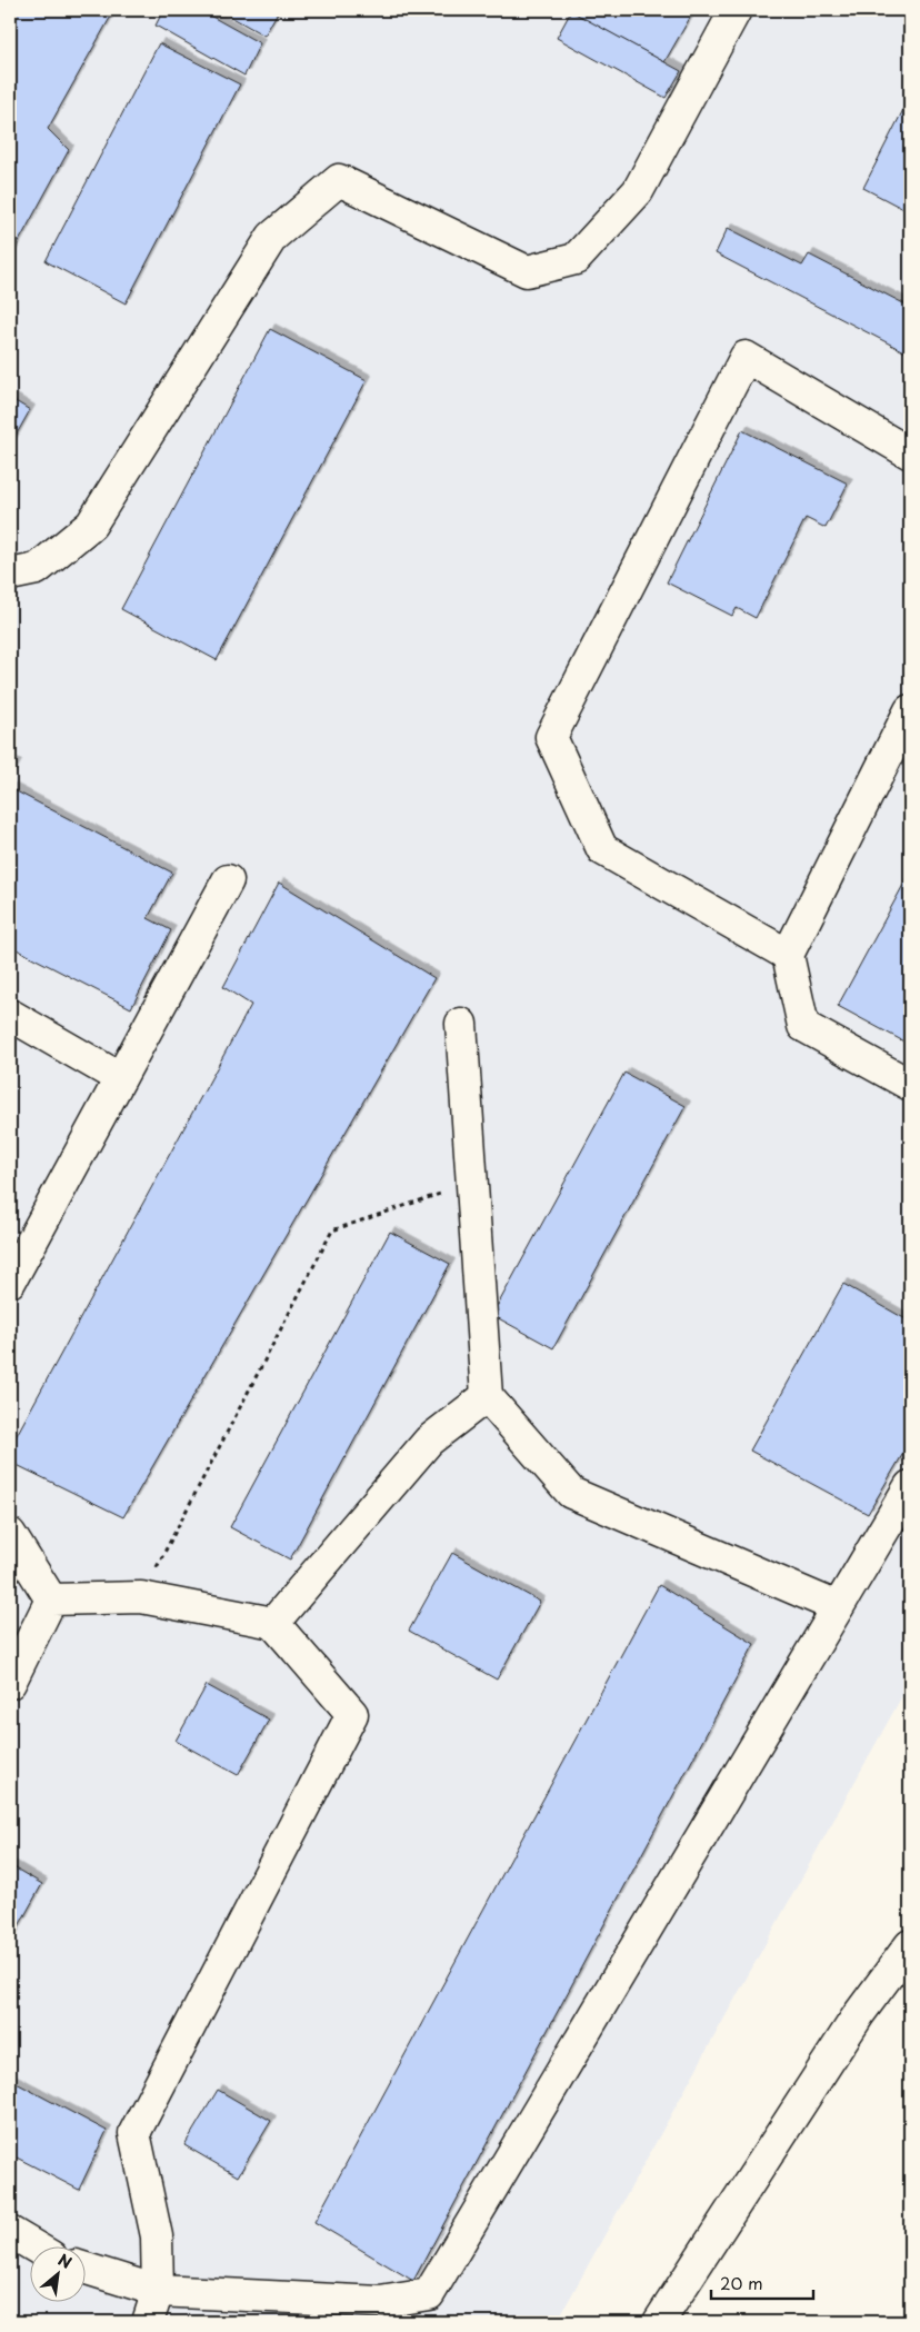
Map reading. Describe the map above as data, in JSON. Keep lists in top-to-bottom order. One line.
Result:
{"scale_bar":"20 m","north":"top right"}
